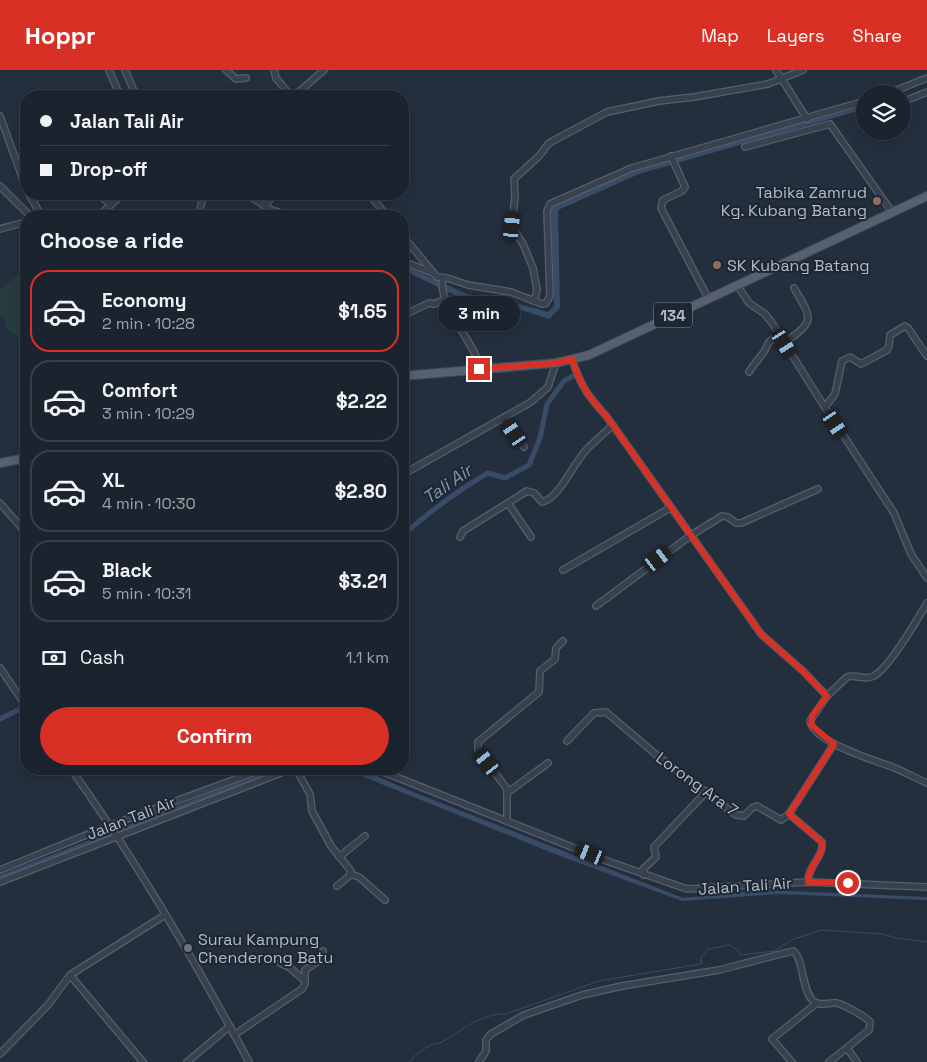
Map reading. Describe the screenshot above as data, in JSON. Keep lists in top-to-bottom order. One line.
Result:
{"streets":{"main road":["134"],"street":["Lorong Ara 7","Jalan Tali Air"]},"water":["Tali Air"],"places":["Tabika Zamrud Kg. Kubang Batang","SK Kubang Batang","Surau Kampung Chenderong Batu"],"page":{"header":"Hoppr","nav":["Map","Layers","Share"],"banner":["Jalan Tali Air","Drop-off"],"heading":"Choose a ride","list":[{"name":"Economy","note":"2 min · 10:28","value":"$1.65"},{"name":"Comfort","note":"3 min · 10:29","value":"$2.22"},{"name":"XL","note":"4 min · 10:30","value":"$2.80"},{"name":"Black","note":"5 min · 10:31","value":"$3.21"}],"bubble":"3 min","pay":["Cash","1.1 km"],"buttons":"Confirm"}}
